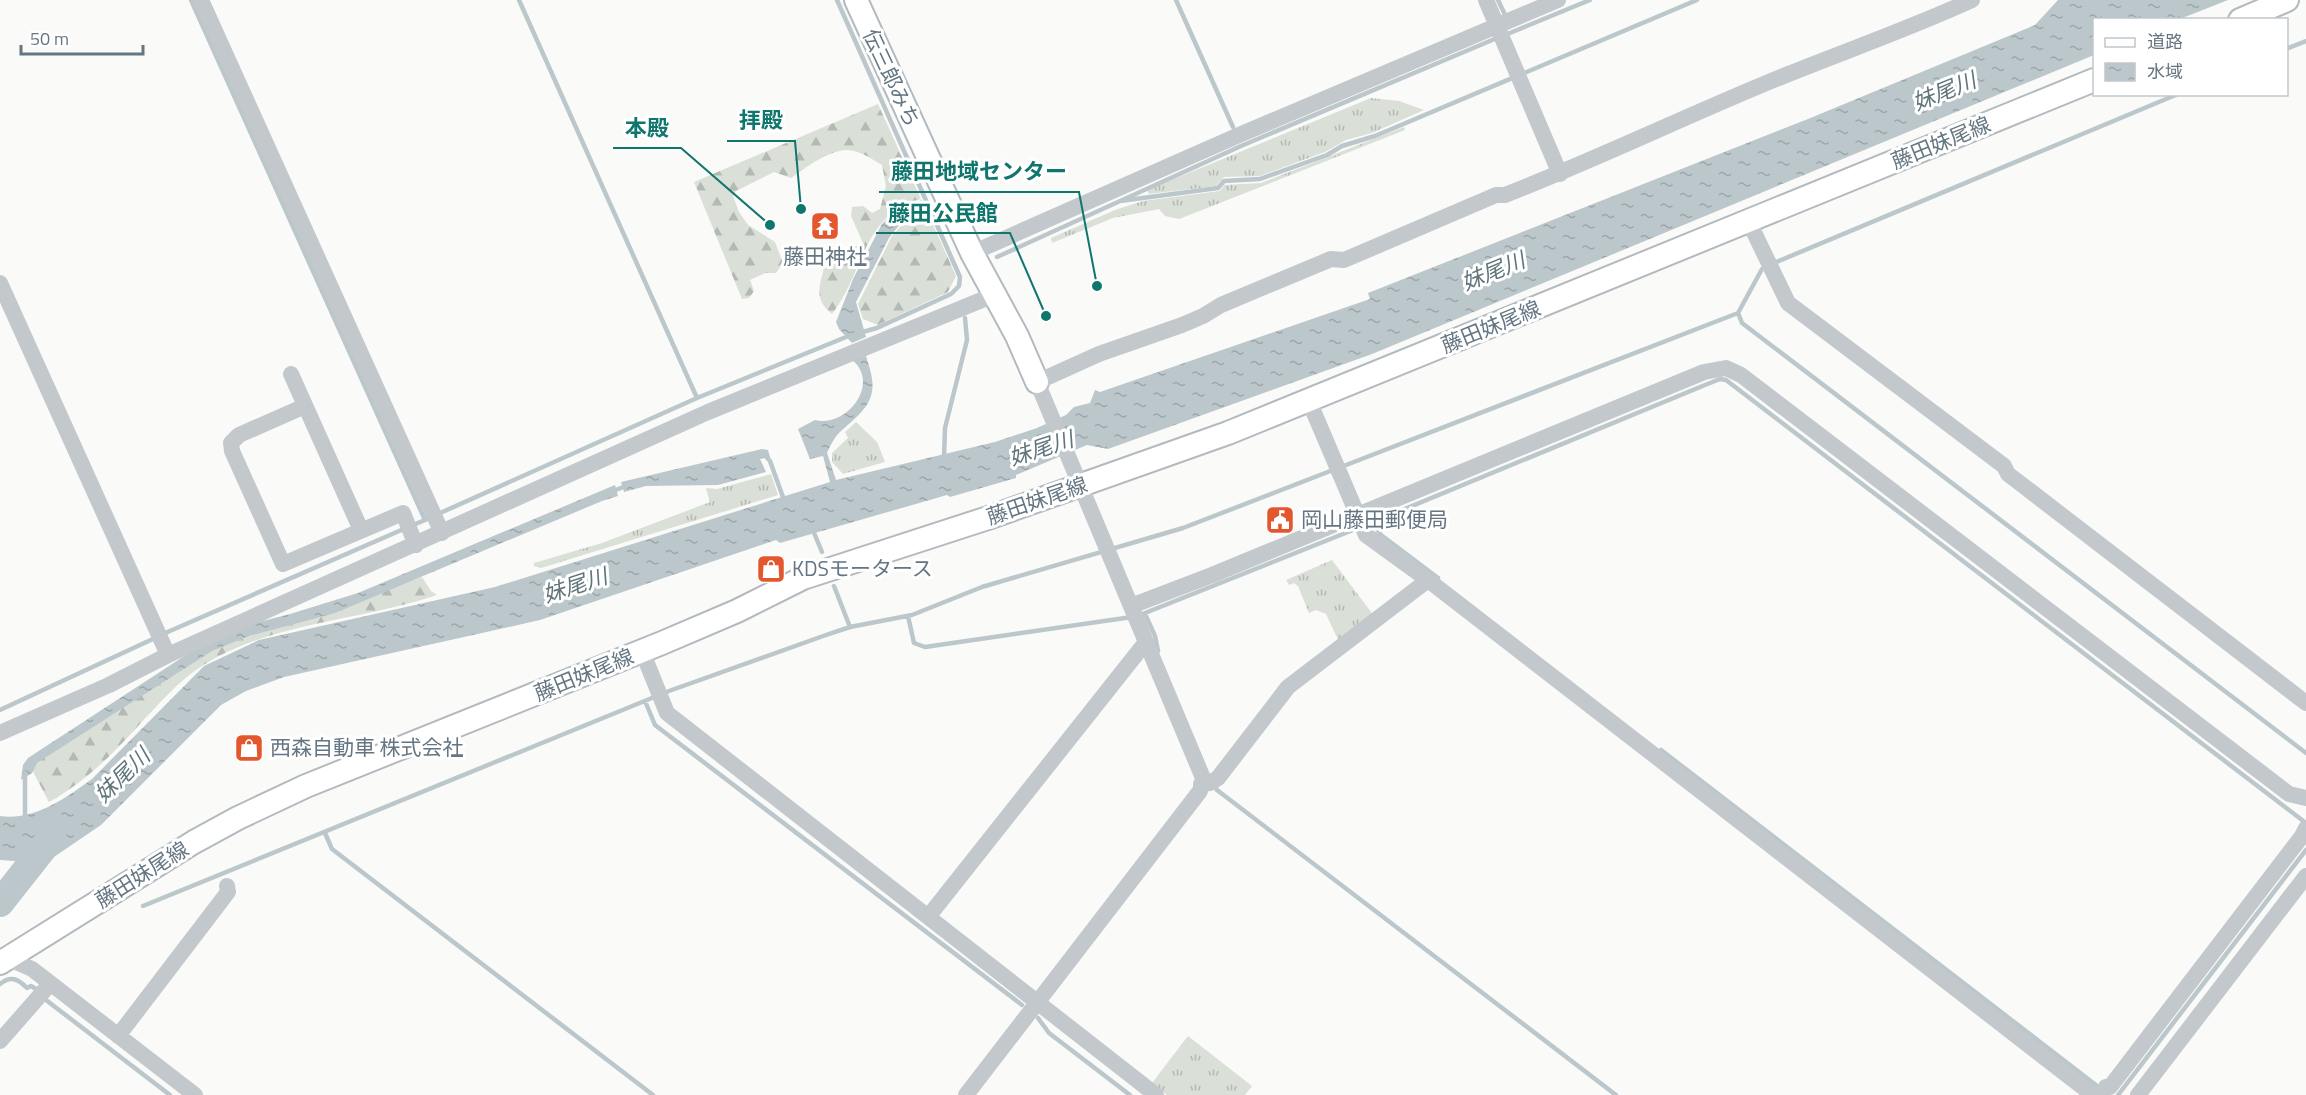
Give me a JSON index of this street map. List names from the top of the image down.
{
  "streets": {
    "main road": ["伝三郎みち", "藤田妹尾線"]
  },
  "water": ["妹尾川"],
  "places": {
    "other": [
      "拝殿",
      "本殿",
      "藤田地域センター",
      "藤田公民館"
    ],
    "temple": ["藤田神社"],
    "public building": ["岡山藤田郵便局"],
    "shop": ["KDSモータース", "西森自動車 株式会社"]
  },
  "legend": ["道路", "水域"],
  "scale_bar": "50 m"
}
